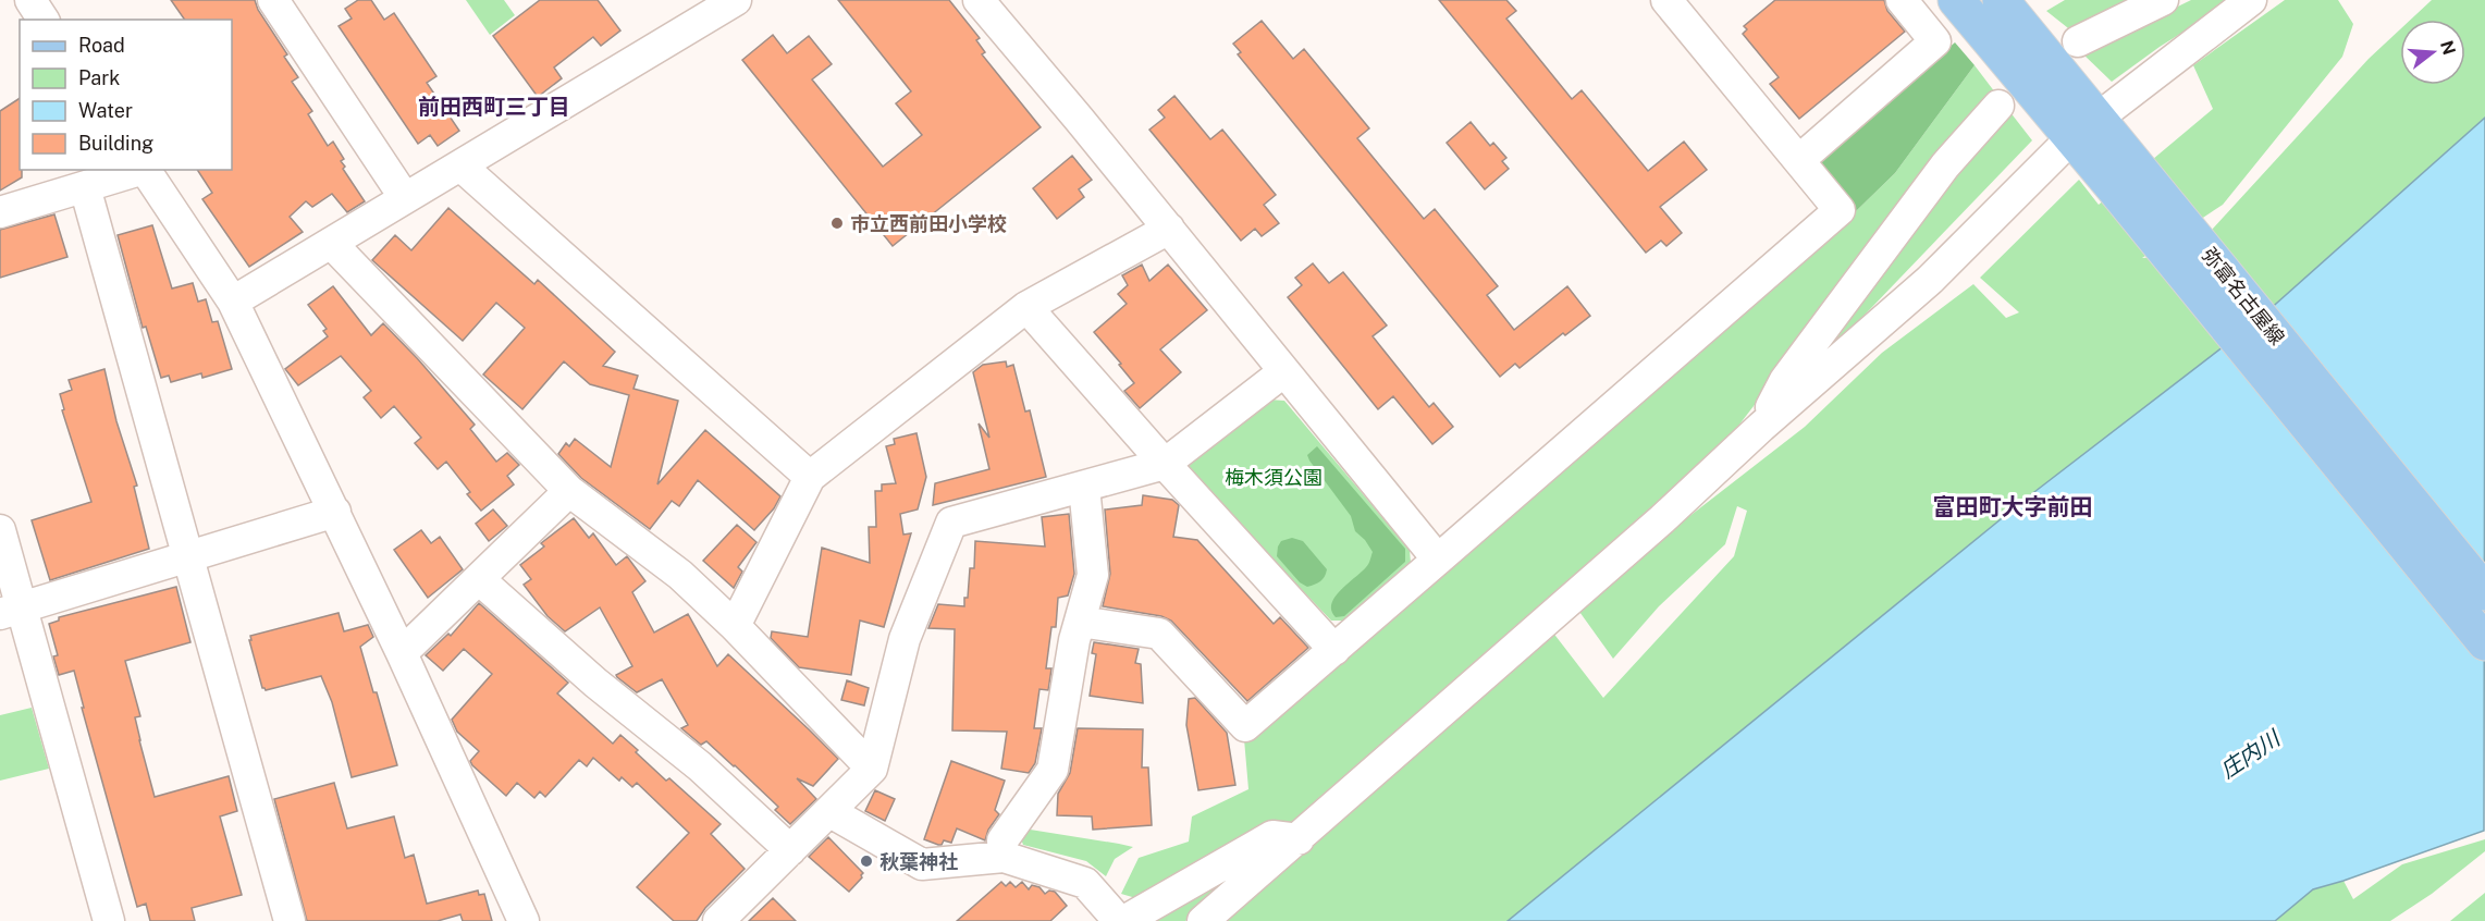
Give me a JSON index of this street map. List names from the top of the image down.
{
  "streets": {
    "main road": ["弥富名古屋線"]
  },
  "districts": ["前田西町三丁目", "富田町大字前田"],
  "water": ["庄内川"],
  "parks": ["梅木須公園"],
  "places": ["市立西前田小学校", "秋葉神社"],
  "legend": [
    "Road",
    "Park",
    "Water",
    "Building"
  ],
  "north": "right"
}
